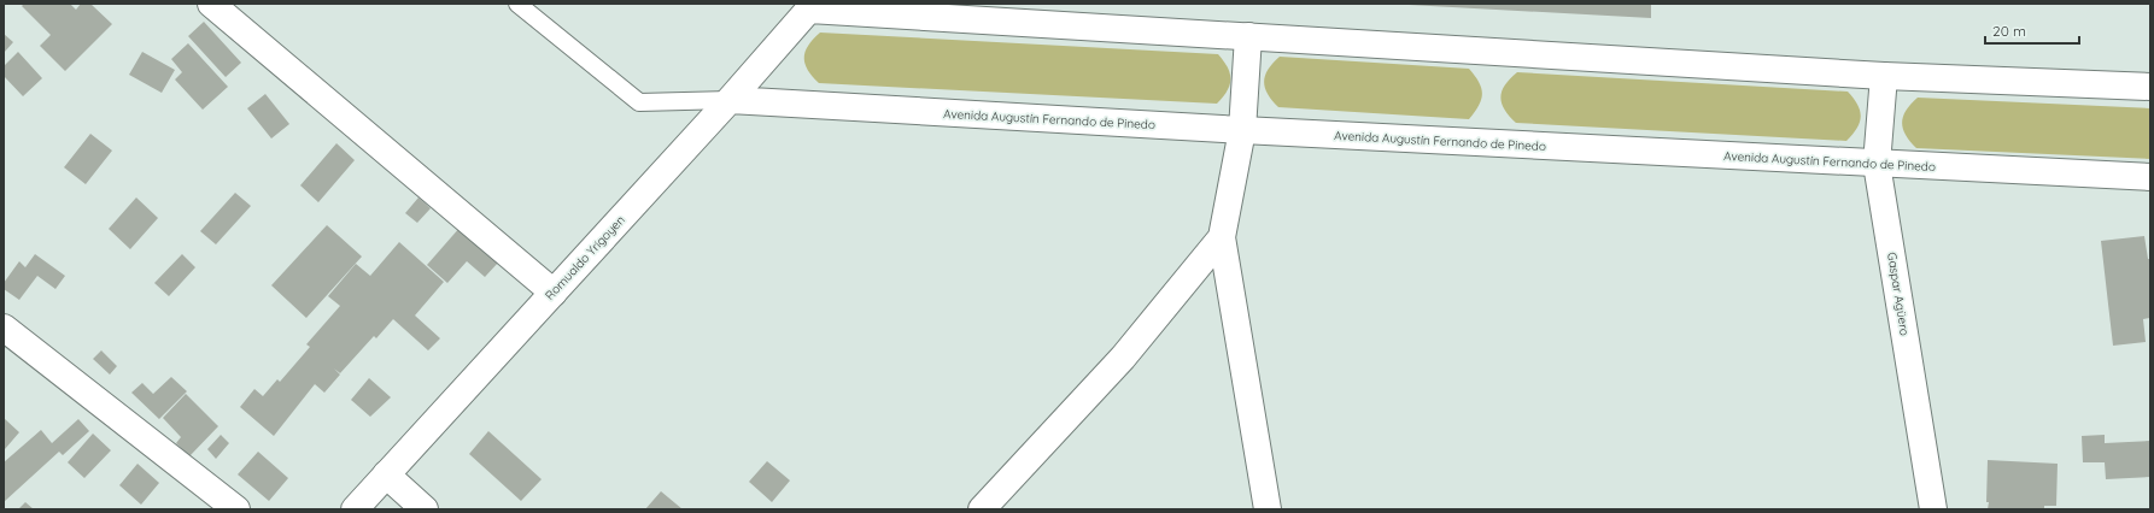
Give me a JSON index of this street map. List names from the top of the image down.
{
  "streets": {
    "street": ["Avenida Augustín Fernando de Pinedo", "Romualdo Yrigoyen", "Gaspar Agüero"]
  },
  "crossings": [
    ["Avenida Augustín Fernando de Pinedo", "Romualdo Yrigoyen"],
    ["Avenida Augustín Fernando de Pinedo", "Gaspar Agüero"]
  ],
  "scale_bar": "20 m"
}
